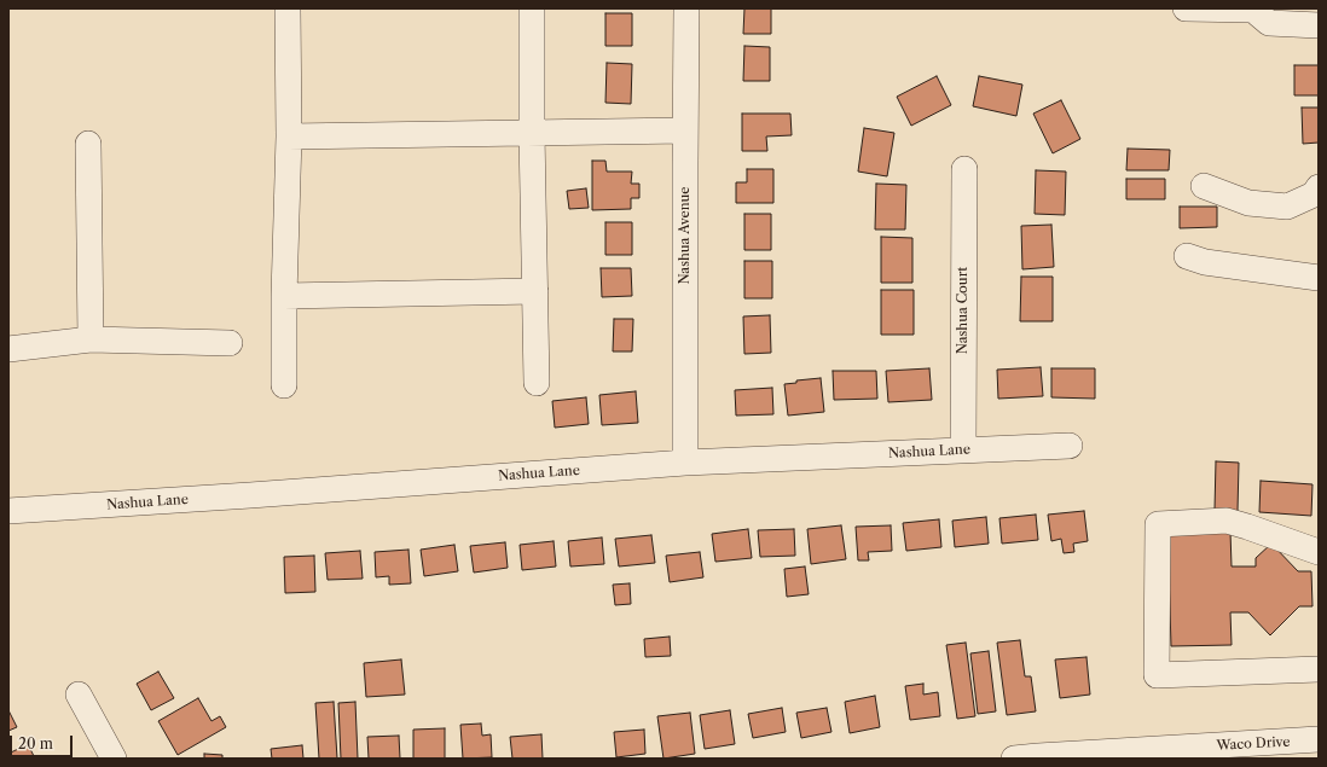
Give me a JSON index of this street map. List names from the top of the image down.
{
  "streets": {
    "street": [
      "Nashua Avenue",
      "Nashua Court",
      "Nashua Lane",
      "Waco Drive"
    ]
  },
  "crossings": [
    ["Nashua Avenue", "Nashua Lane"],
    ["Nashua Court", "Nashua Lane"]
  ],
  "scale_bar": "20 m"
}
